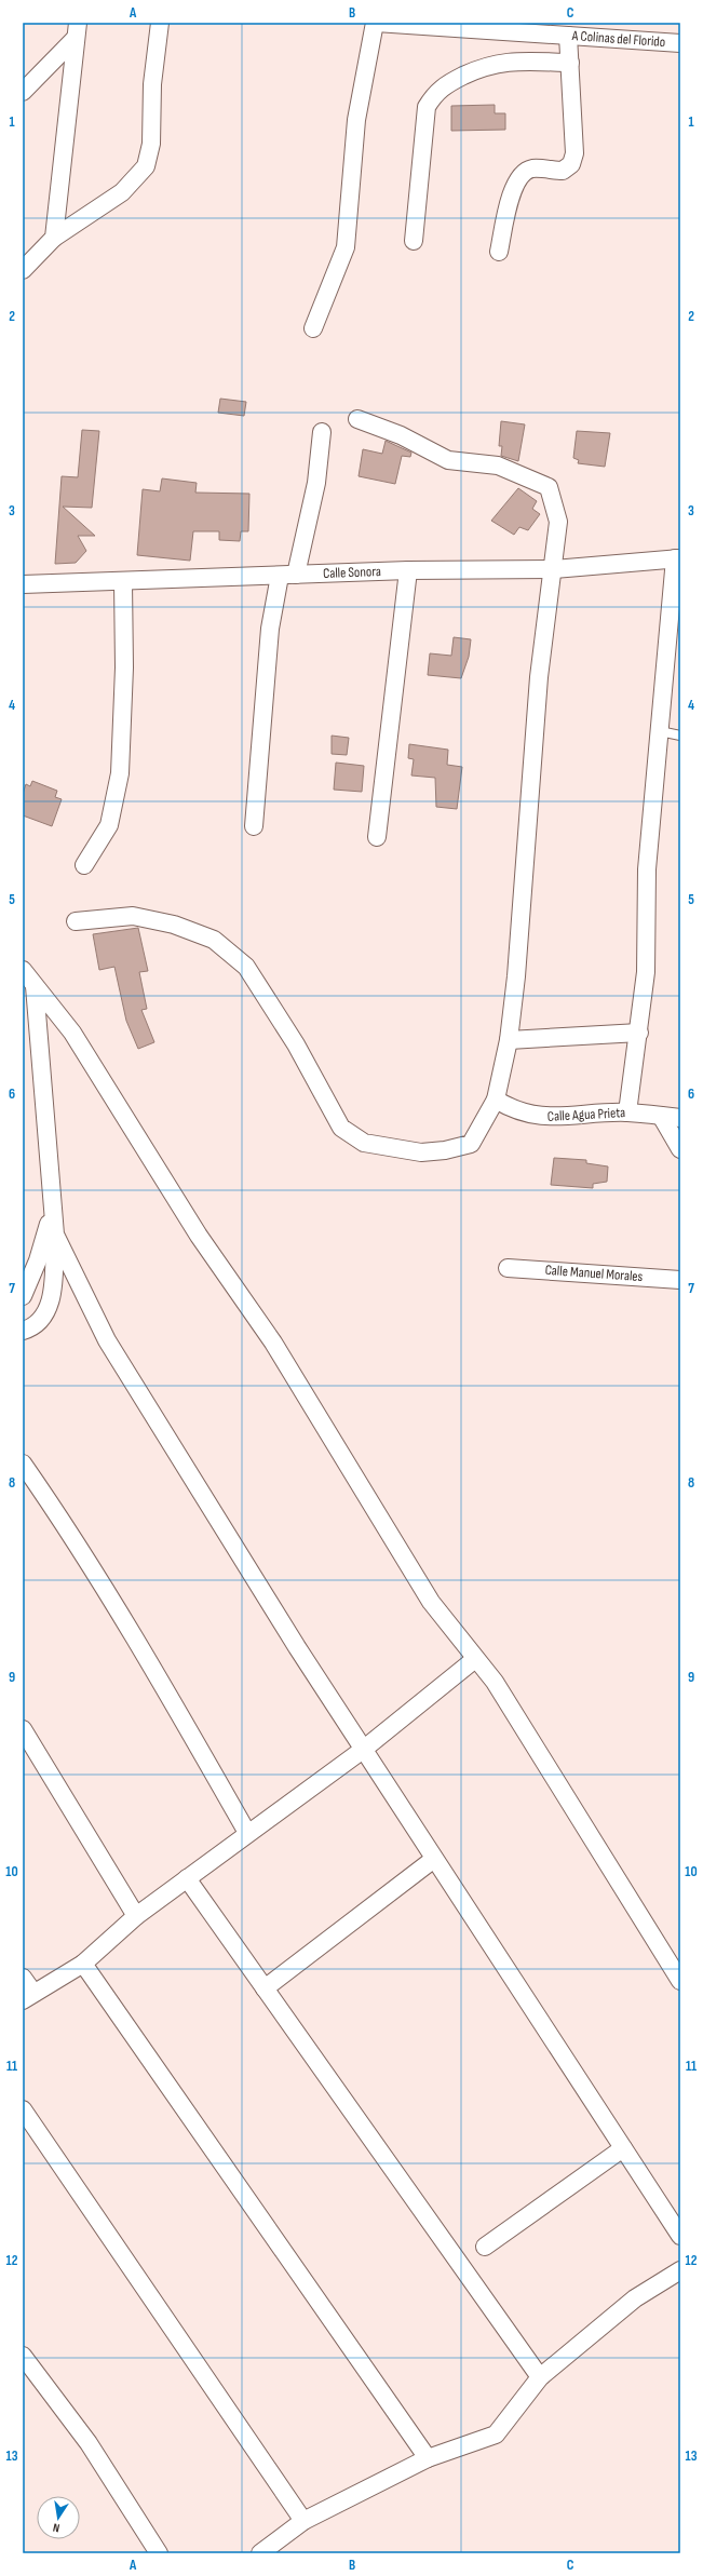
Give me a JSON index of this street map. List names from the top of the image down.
{
  "streets": {
    "street": [
      "A Colinas del Florido",
      "Calle Sonora",
      "Calle Agua Prieta",
      "Calle Manuel Morales"
    ]
  },
  "north": "bottom",
  "grid": {
    "columns": ["A", "B", "C"],
    "rows": [
      "1",
      "2",
      "3",
      "4",
      "5",
      "6",
      "7",
      "8",
      "9",
      "10",
      "11",
      "12",
      "13"
    ]
  }
}
